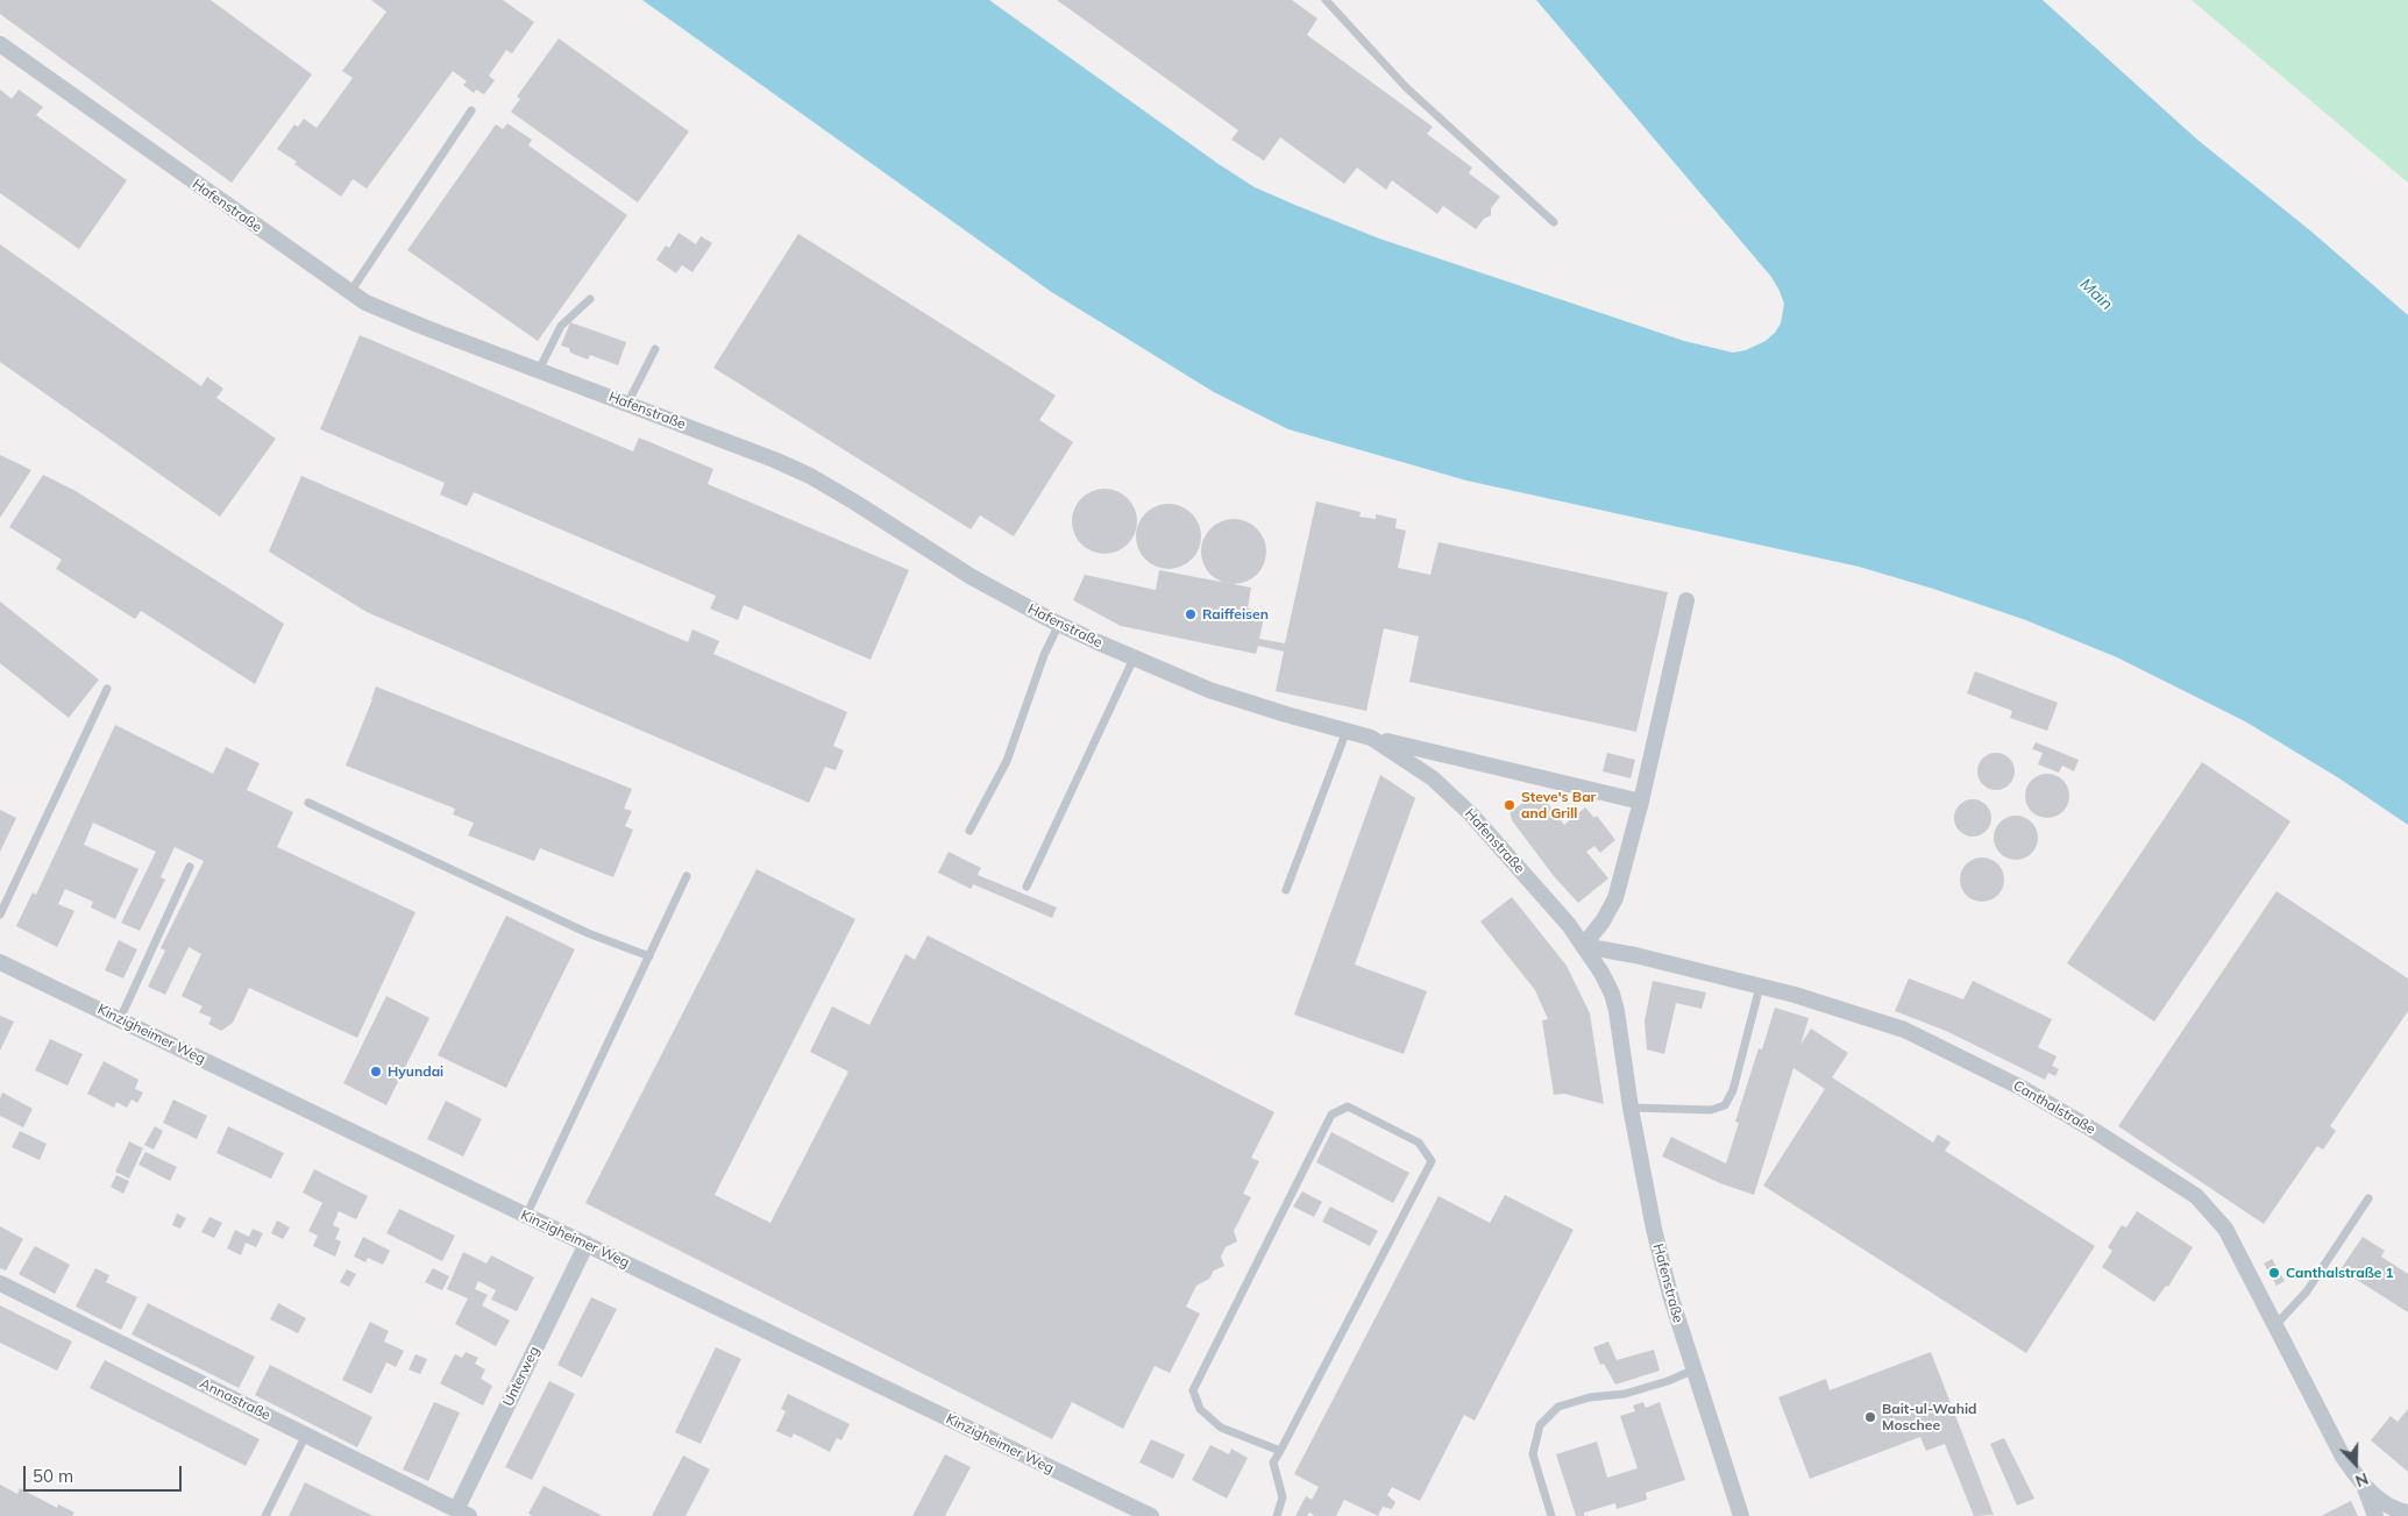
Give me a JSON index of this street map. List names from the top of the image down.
{
  "streets": {
    "street": [
      "Hafenstraße",
      "Kinzigheimer Weg",
      "Canthalstraße",
      "Unterweg",
      "Annastraße"
    ]
  },
  "crossings": [
    ["Hafenstraße", "Canthalstraße"],
    ["Kinzigheimer Weg", "Unterweg"],
    ["Unterweg", "Annastraße"]
  ],
  "water": ["Main"],
  "places": [
    "Raiffeisen",
    "Steve's Bar and Grill",
    "Hyundai",
    "Canthalstraße 1",
    "Bait-ul-Wahid Moschee"
  ],
  "scale_bar": "50 m",
  "north": "bottom"
}
